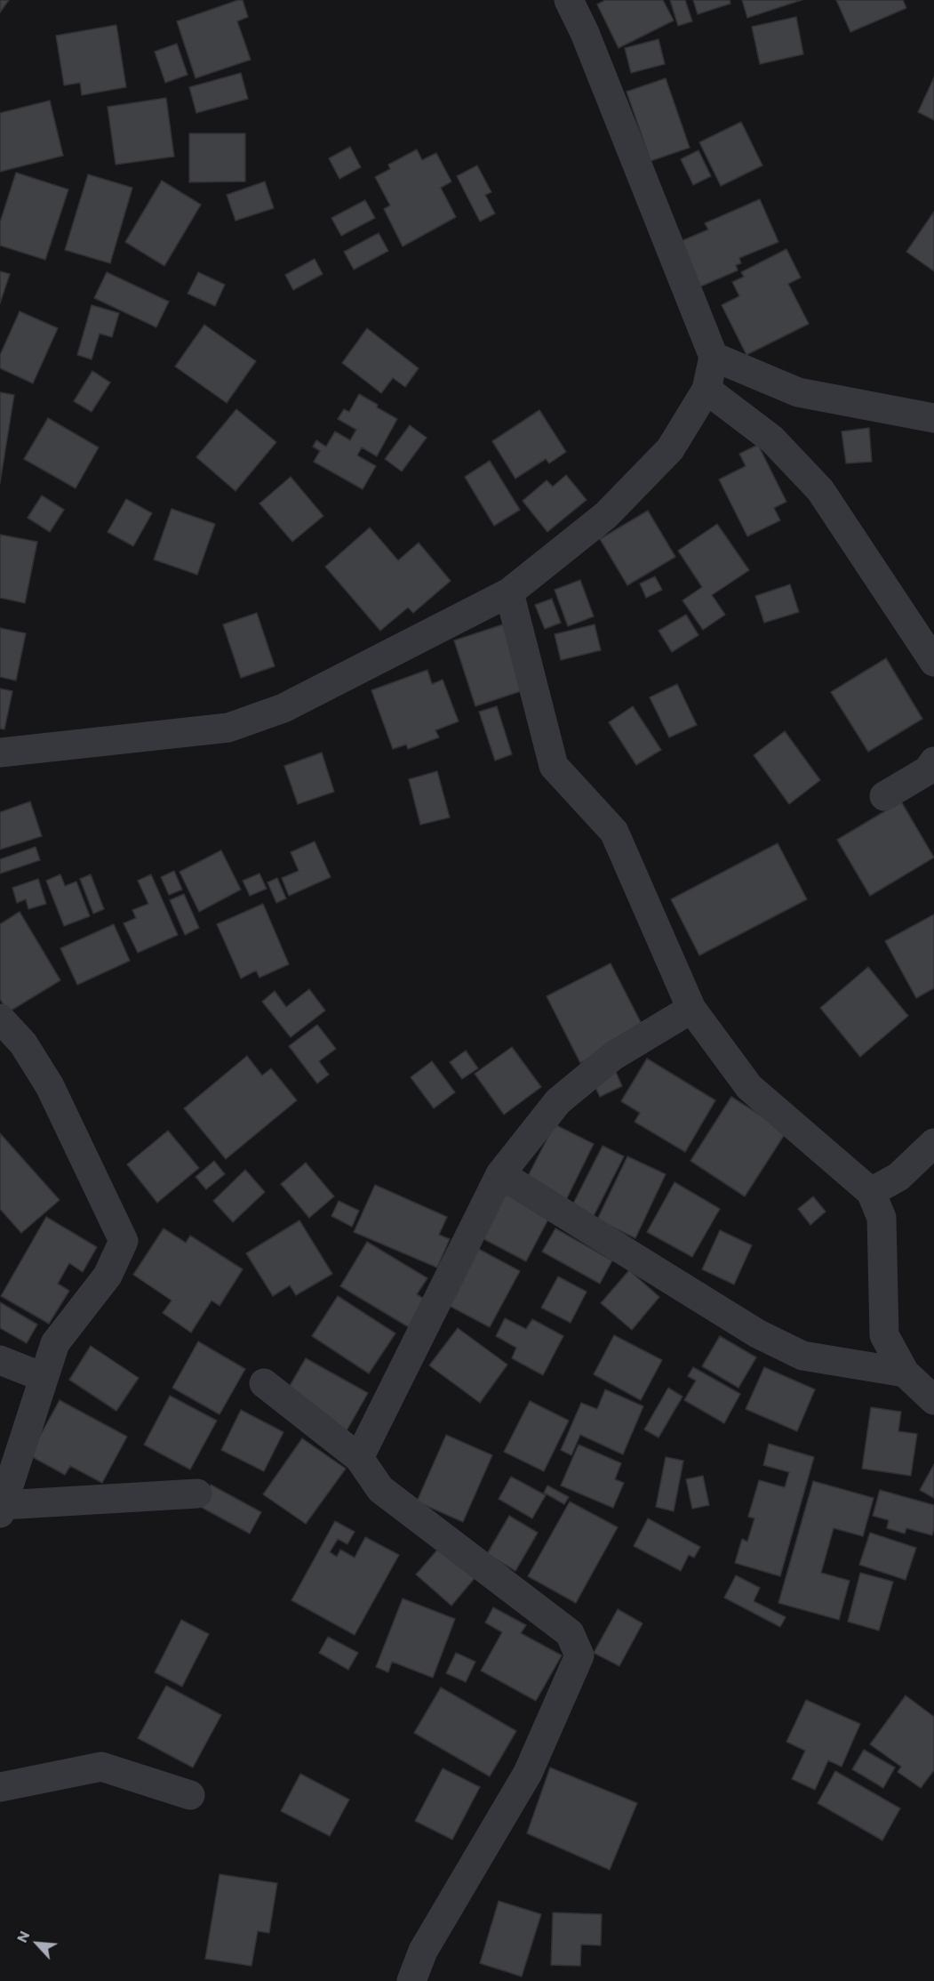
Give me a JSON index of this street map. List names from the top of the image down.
{
  "north": "top left"
}
